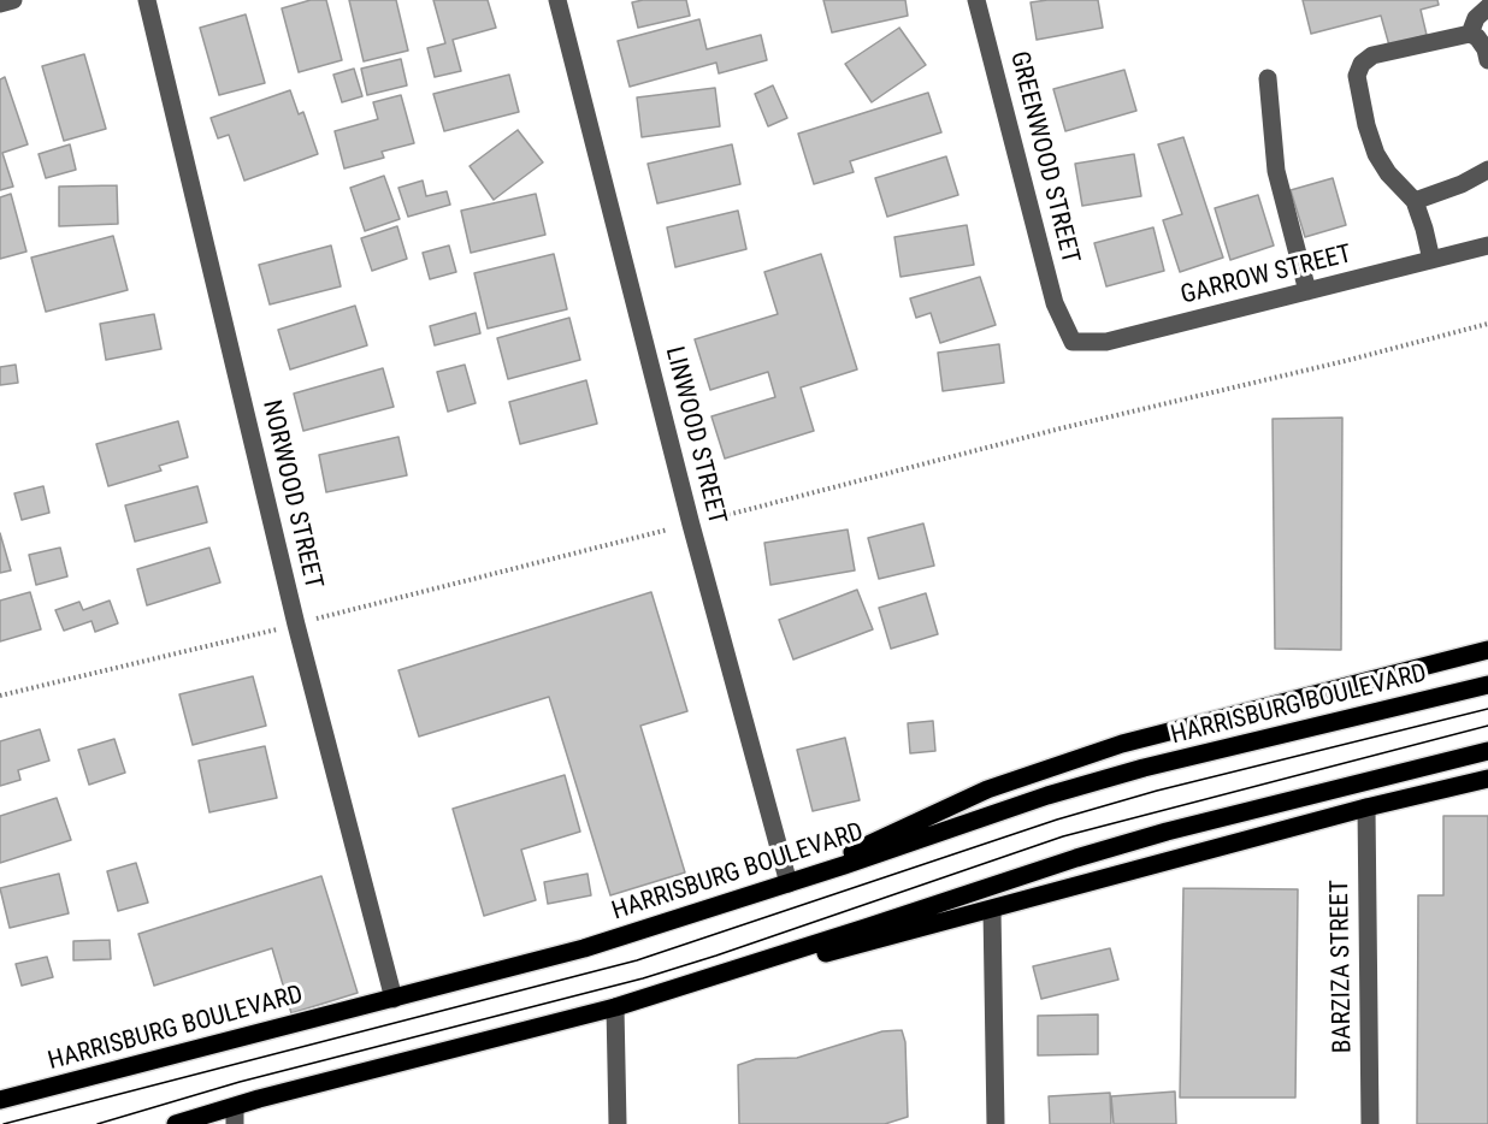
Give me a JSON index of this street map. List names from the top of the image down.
{
  "streets": {
    "main road": ["HARRISBURG BOULEVARD"],
    "street": [
      "GREENWOOD STREET",
      "GARROW STREET",
      "LINWOOD STREET",
      "NORWOOD STREET",
      "BARZIZA STREET"
    ]
  },
  "crossings": [
    ["GREENWOOD STREET", "GARROW STREET"],
    ["LINWOOD STREET", "HARRISBURG BOULEVARD"],
    ["NORWOOD STREET", "HARRISBURG BOULEVARD"]
  ]
}
